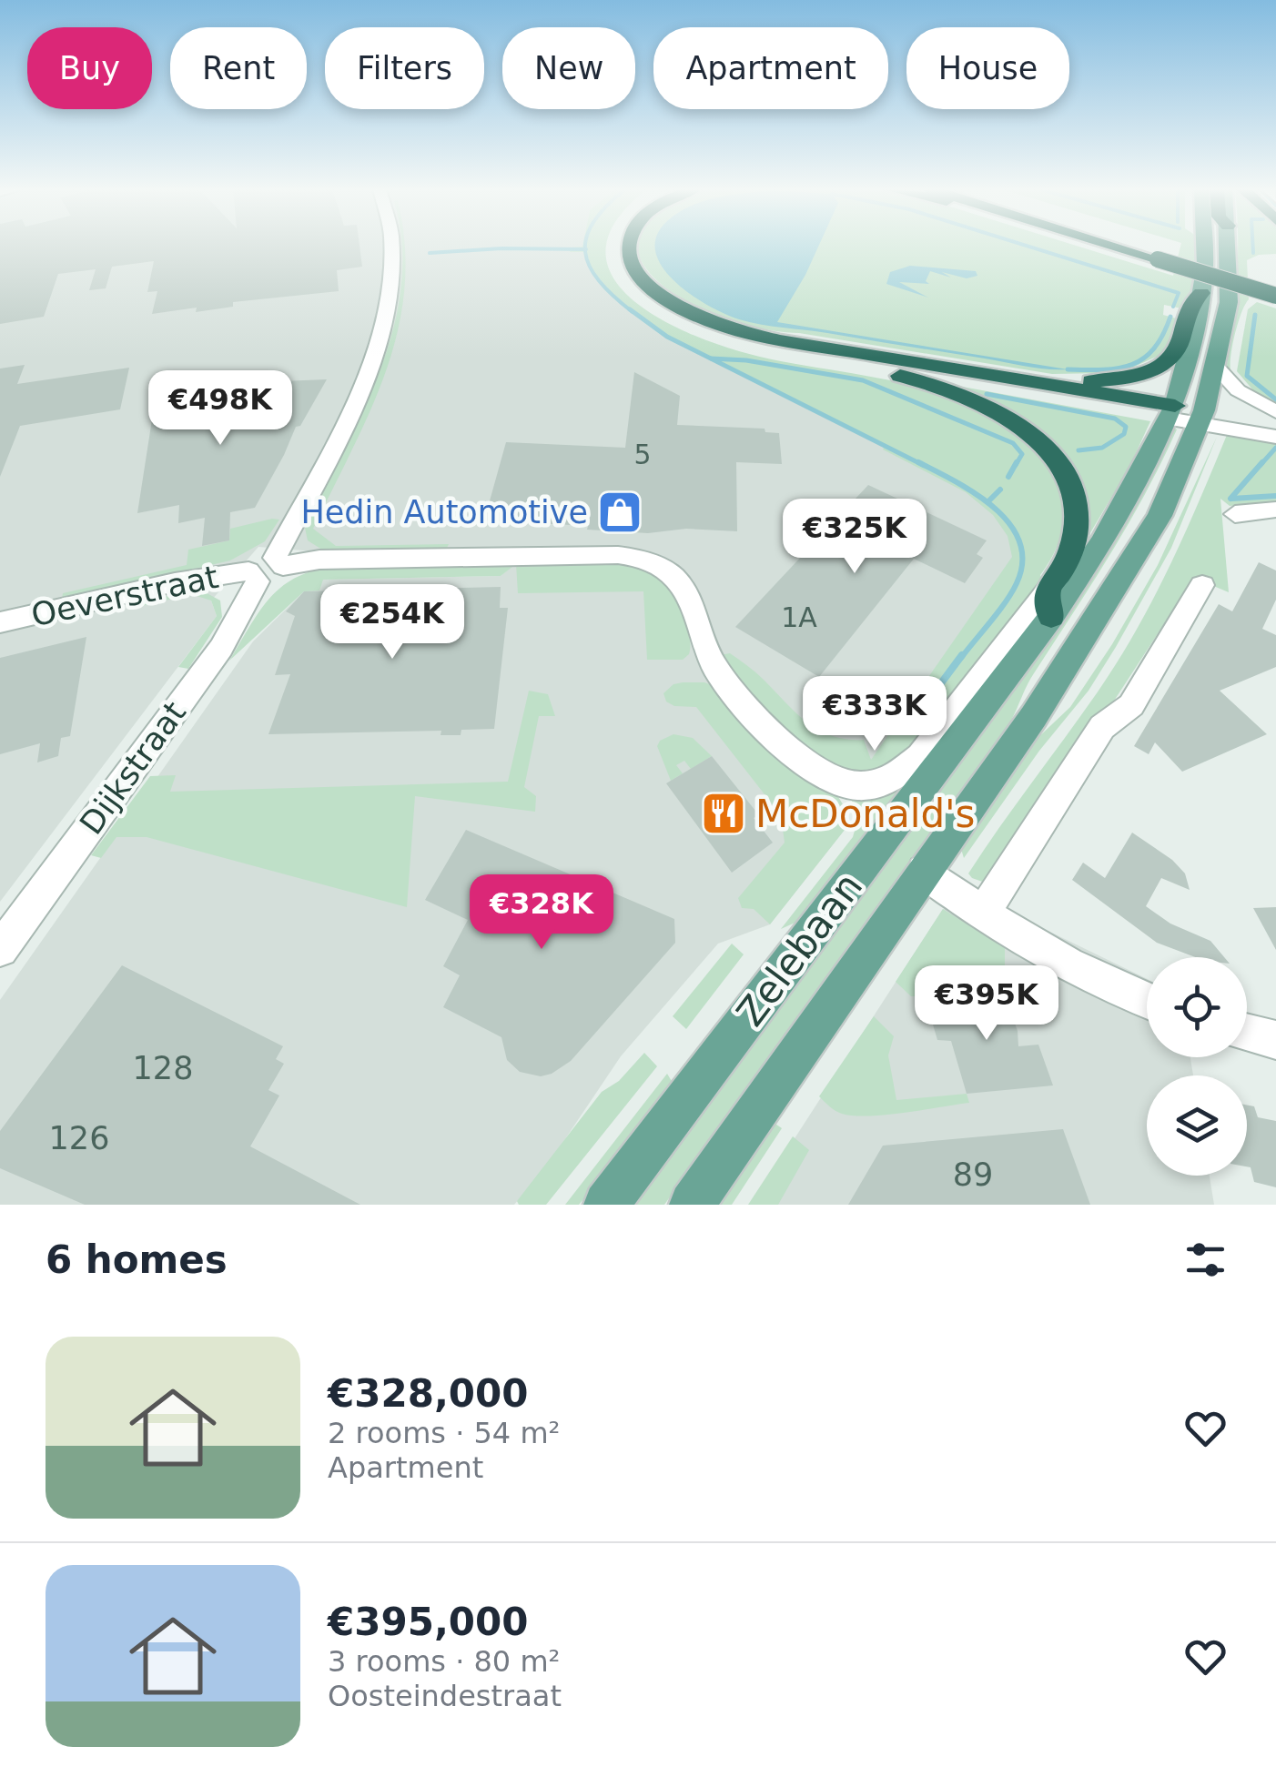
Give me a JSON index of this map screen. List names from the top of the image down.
{
  "streets": {
    "main road": ["Zelebaan"],
    "street": ["Oeverstraat", "Dijkstraat"]
  },
  "crossings": [
    ["Oeverstraat", "Dijkstraat"],
    ["Oeverstraat", "Zelebaan"]
  ],
  "places": {
    "shop": ["Hedin Automotive"],
    "restaurant": ["McDonald's"]
  },
  "house_numbers": [
    "5",
    "1A",
    "128",
    "126",
    "89"
  ],
  "page": {
    "chip": [
      "Buy",
      "Rent",
      "Filters",
      "New",
      "Apartment",
      "House"
    ],
    "price": [
      "€498K",
      "€325K",
      "€254K",
      "€333K",
      "€328K",
      "€395K"
    ],
    "heading": "6 homes",
    "list": [
      {
        "name": "€328,000",
        "note": "2 rooms · 54 m² · Apartment"
      },
      {
        "name": "€395,000",
        "note": "3 rooms · 80 m² · Oosteindestraat"
      }
    ]
  }
}
